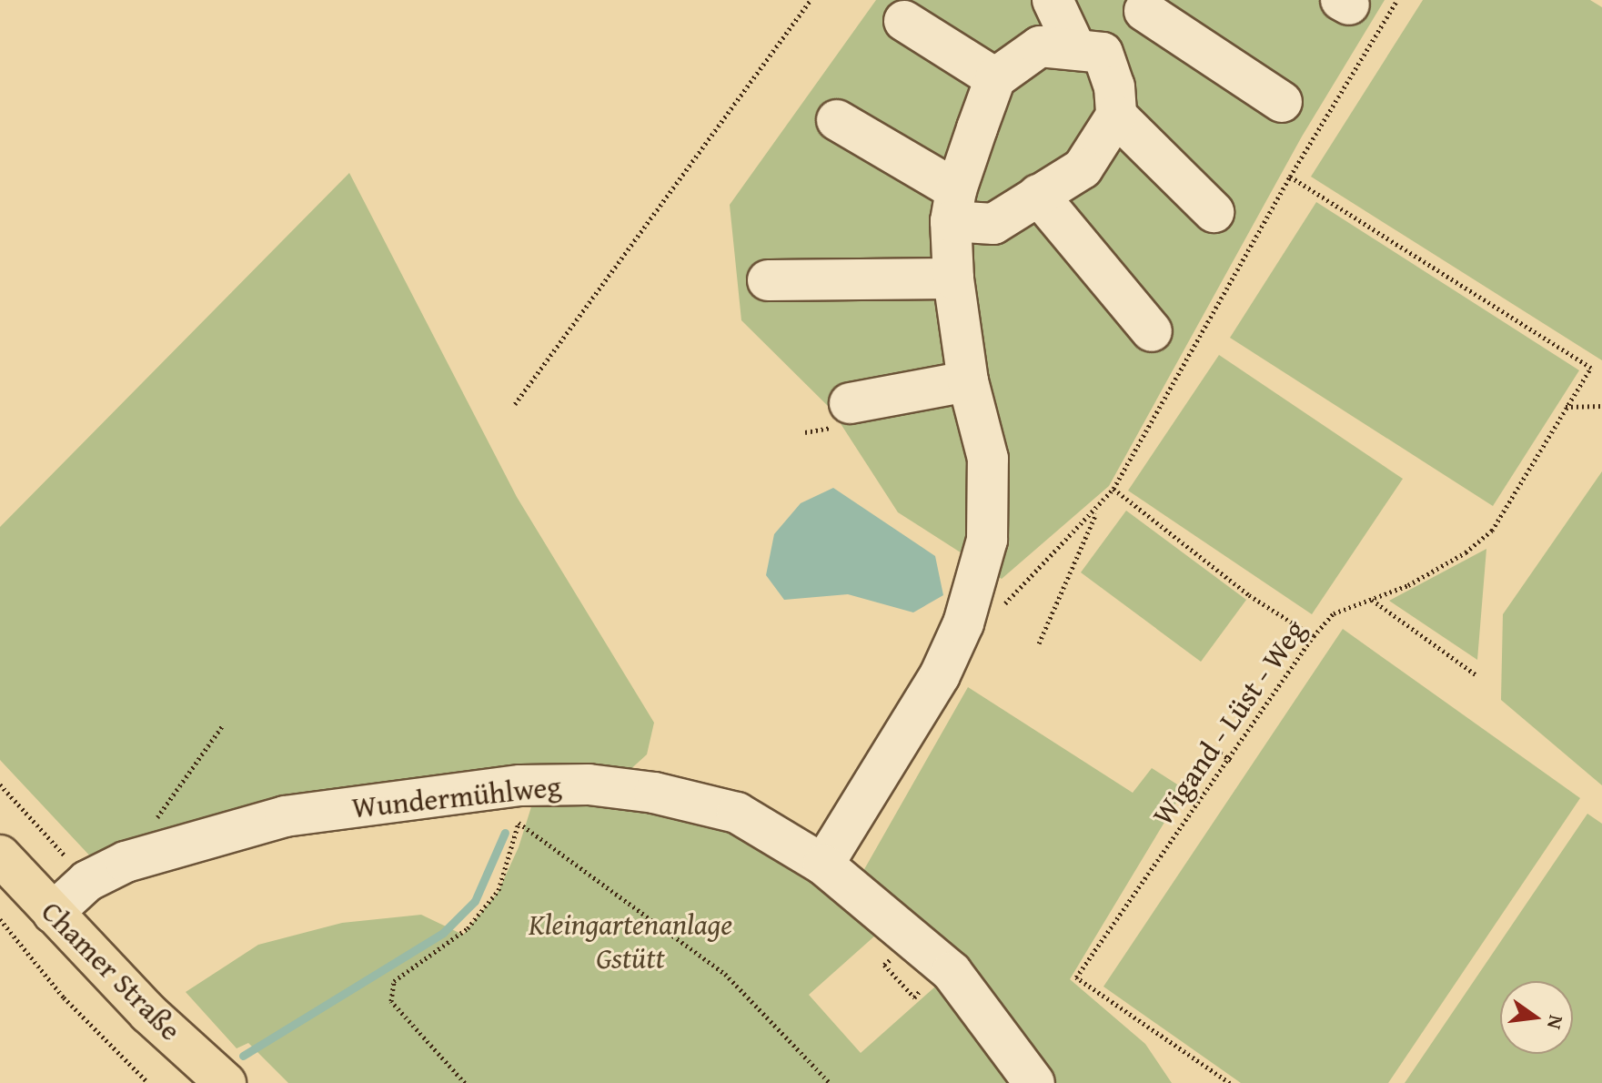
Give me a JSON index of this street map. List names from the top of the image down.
{
  "streets": {
    "main road": ["Chamer Straße"],
    "street": ["Wundermühlweg"],
    "path": ["Wigand - Lüst - Weg"]
  },
  "crossings": [
    ["Wundermühlweg", "Chamer Straße"]
  ],
  "parks": ["Kleingartenanlage Gstütt"],
  "north": "right"
}
